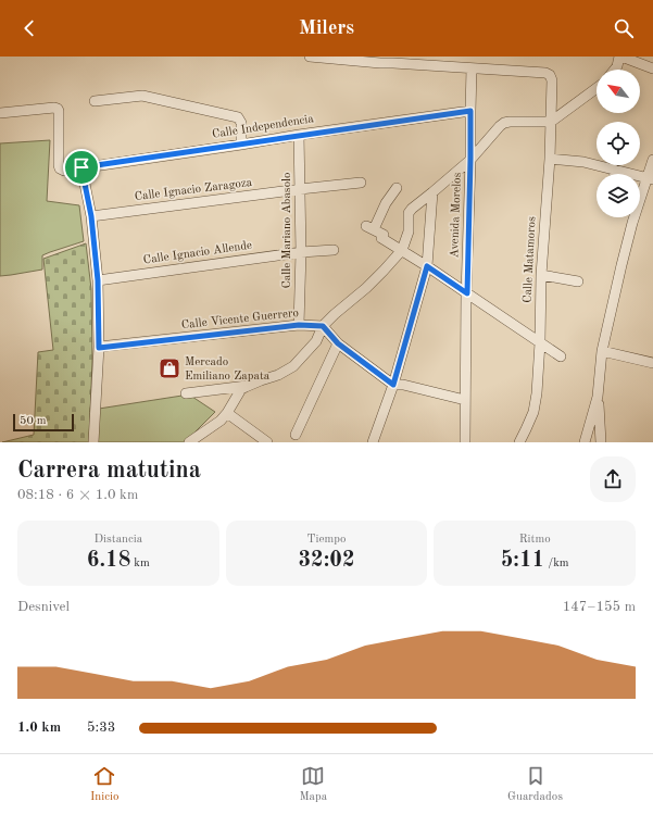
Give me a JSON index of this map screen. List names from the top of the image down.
{
  "streets": {
    "street": [
      "Calle Independencia",
      "Calle Ignacio Zaragoza",
      "Avenida Morelos",
      "Calle Mariano Abasolo",
      "Calle Ignacio Allende",
      "Calle Matamoros",
      "Calle Vicente Guerrero"
    ]
  },
  "crossings": [
    ["Calle Independencia", "Avenida Morelos"],
    ["Calle Independencia", "Calle Mariano Abasolo"],
    ["Calle Ignacio Zaragoza", "Calle Mariano Abasolo"],
    ["Avenida Morelos", "Calle Matamoros"],
    ["Calle Mariano Abasolo", "Calle Ignacio Allende"],
    ["Calle Mariano Abasolo", "Calle Vicente Guerrero"]
  ],
  "places": {
    "shop": ["Mercado Emiliano Zapata"]
  },
  "scale_bar": "50 m",
  "north": "top left",
  "page": {
    "header": "Milers",
    "scale": "50 m",
    "heading": ["Carrera matutina", "08:18 · 6 × 1.0 km"],
    "stats": [
      ["Distancia", "6.18 km"],
      ["Tiempo", "32:02"],
      ["Ritmo", "5:11 /km"]
    ],
    "chart": ["Desnivel", "147–155 m"],
    "list": [
      {
        "name": "1.0 km",
        "note": "5:33"
      }
    ],
    "tabs": ["Inicio", "Mapa", "Guardados"]
  }
}
